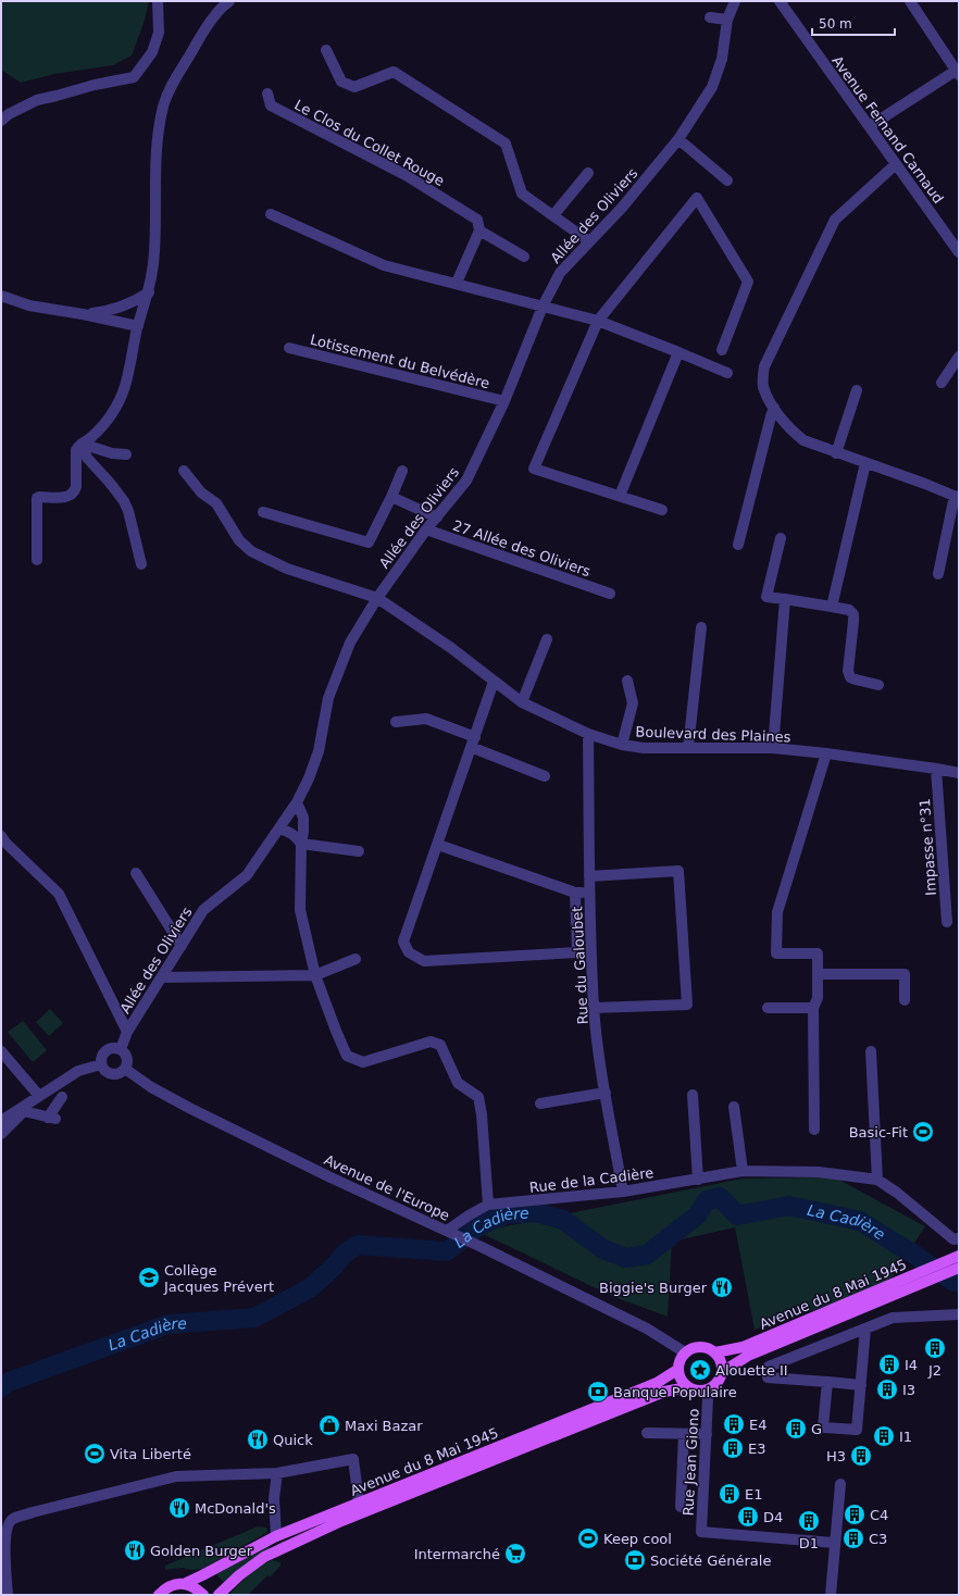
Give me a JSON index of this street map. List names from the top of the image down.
{
  "streets": {
    "main road": ["Avenue du 8 Mai 1945"],
    "street": [
      "Avenue Fernand Carnaud",
      "Le Clos du Collet Rouge",
      "Allée des Oliviers",
      "Lotissement du Belvédère",
      "Boulevard des Plaines",
      "Impasse n°31",
      "Rue du Galoubet",
      "Rue de la Cadière",
      "Avenue de l'Europe",
      "Rue Jean Giono"
    ]
  },
  "crossings": [
    ["Allée des Oliviers", "Lotissement du Belvédère"],
    ["Allée des Oliviers", "Boulevard des Plaines"],
    ["Allée des Oliviers", "Avenue de l'Europe"],
    ["Boulevard des Plaines", "Impasse n°31"],
    ["Boulevard des Plaines", "Rue du Galoubet"],
    ["Rue du Galoubet", "Rue de la Cadière"],
    ["Rue de la Cadière", "Avenue de l'Europe"],
    ["Avenue de l'Europe", "Avenue du 8 Mai 1945"],
    ["Avenue de l'Europe", "Rue Jean Giono"],
    ["Avenue du 8 Mai 1945", "Rue Jean Giono"]
  ],
  "water": ["La Cadière"],
  "places": {
    "sports": ["Basic-Fit", "Vita Liberté", "Keep cool"],
    "school or university": ["Collège Jacques Prévert"],
    "restaurant": [
      "Biggie's Burger",
      "Quick",
      "McDonald's",
      "Golden Burger"
    ],
    "building": [
      "J2",
      "I4",
      "I3",
      "E4",
      "G",
      "I1",
      "E3",
      "H3",
      "E1",
      "C4",
      "D4",
      "D1",
      "C3"
    ],
    "place": ["Alouette II"],
    "bank": ["Banque Populaire", "Société Générale"],
    "shop": ["Maxi Bazar"],
    "supermarket": ["Intermarché"]
  },
  "scale_bar": "50 m"
}
